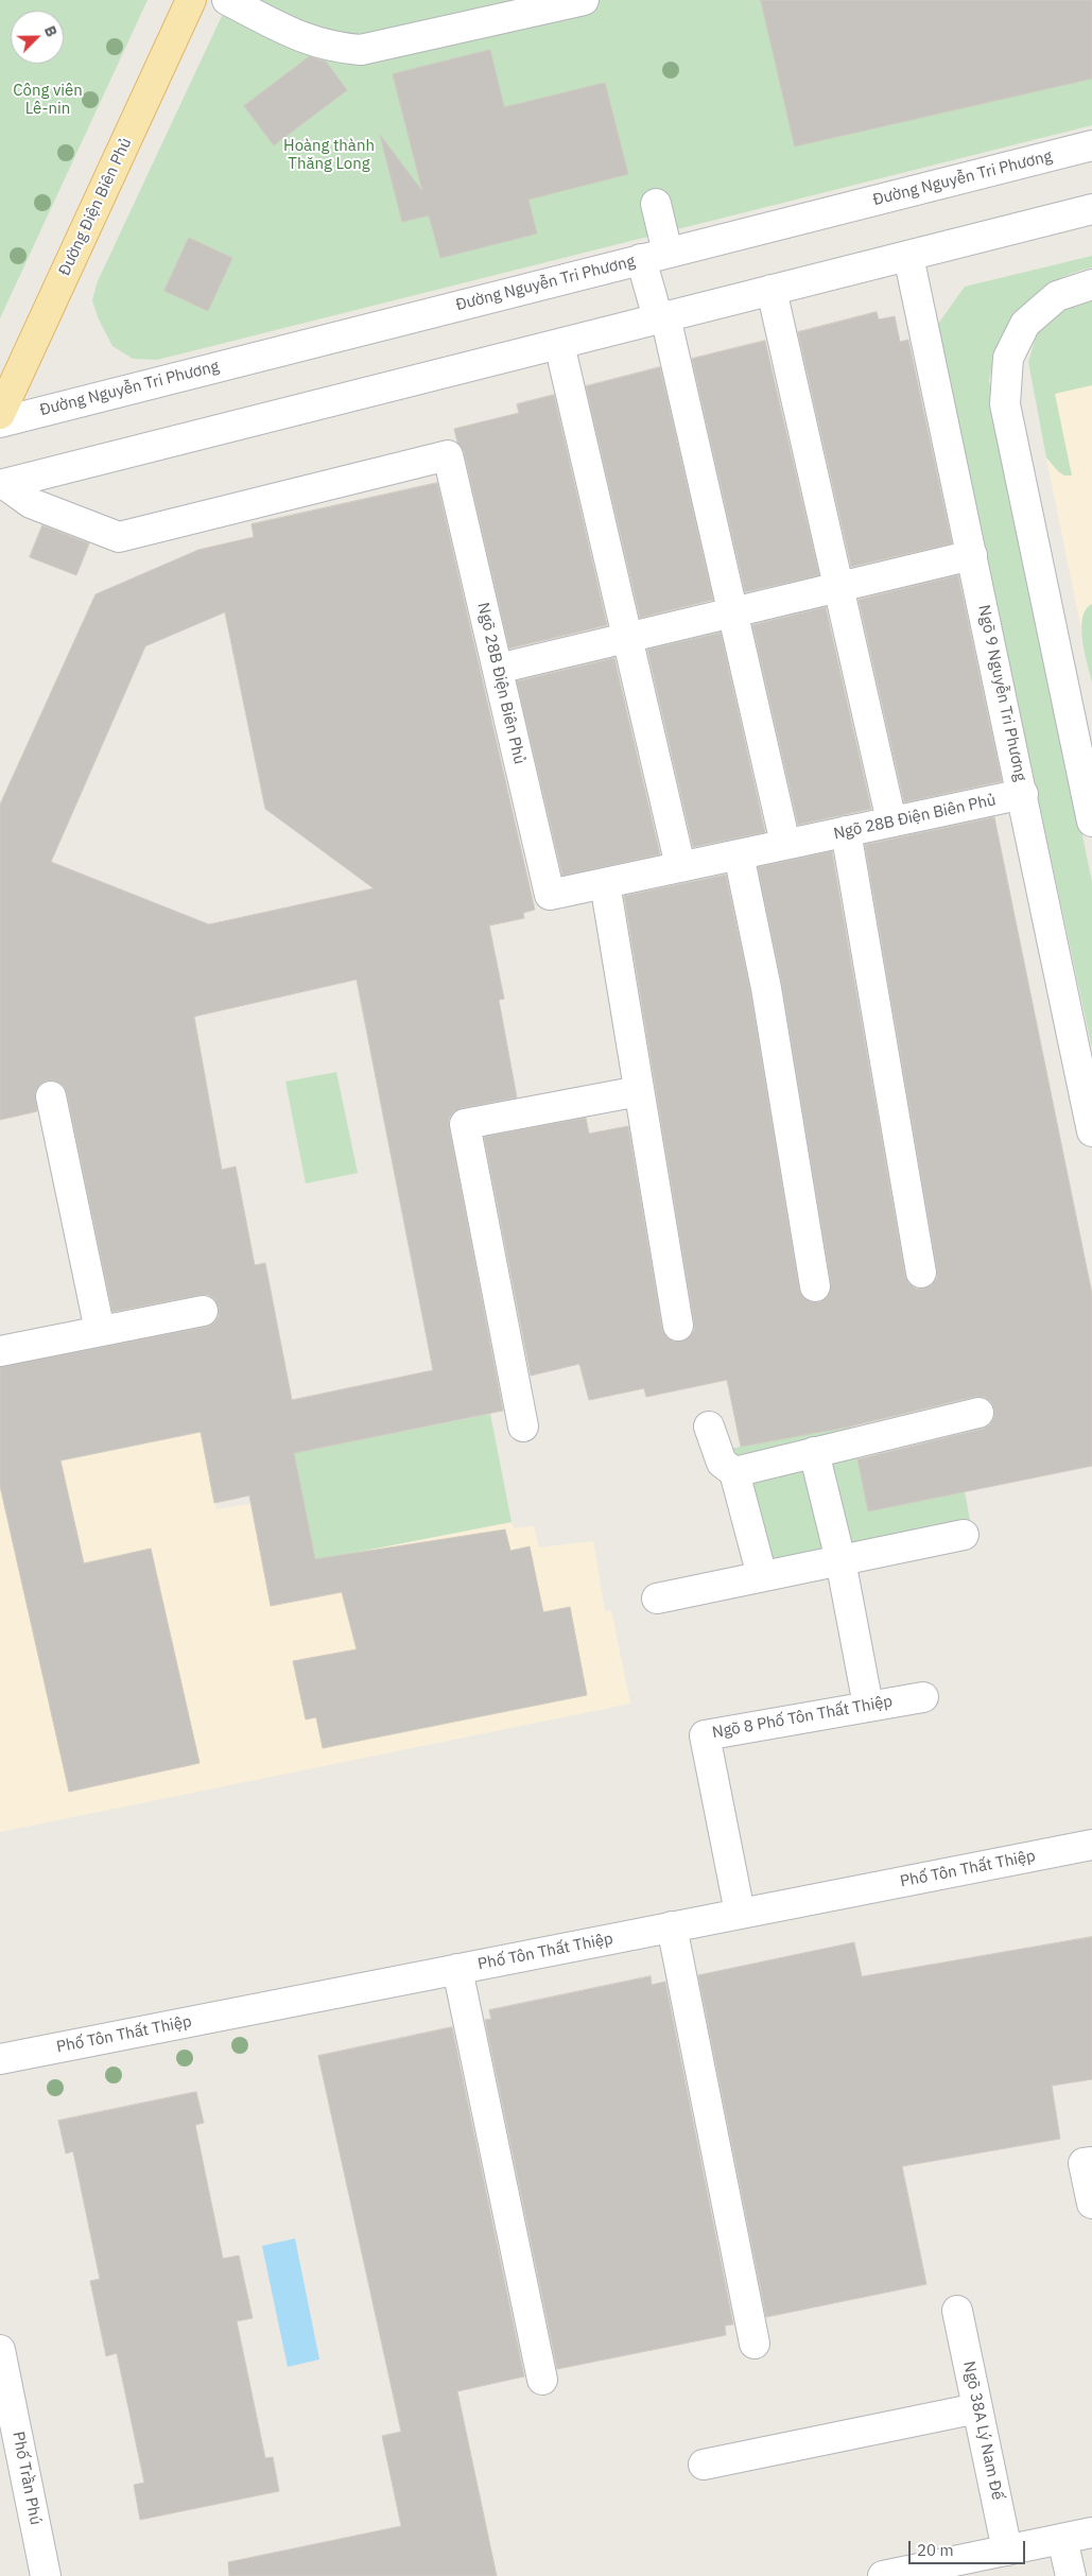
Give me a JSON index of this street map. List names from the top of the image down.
{
  "streets": {
    "main road": ["Đường Điện Biên Phủ"],
    "street": [
      "Đường Nguyễn Tri Phương",
      "Ngõ 28B Điện Biên Phủ",
      "Ngõ 9 Nguyễn Tri Phương",
      "Ngõ 8 Phố Tôn Thất Thiệp",
      "Phố Tôn Thất Thiệp",
      "Ngõ 38A Lý Nam Đế",
      "Phố Trần Phú"
    ]
  },
  "crossings": [
    ["Ngõ 28B Điện Biên Phủ", "Ngõ 9 Nguyễn Tri Phương"],
    ["Ngõ 8 Phố Tôn Thất Thiệp", "Phố Tôn Thất Thiệp"]
  ],
  "parks": ["Công viên Lê-nin", "Hoàng thành Thăng Long"],
  "scale_bar": "20 m",
  "north": "top right"
}
